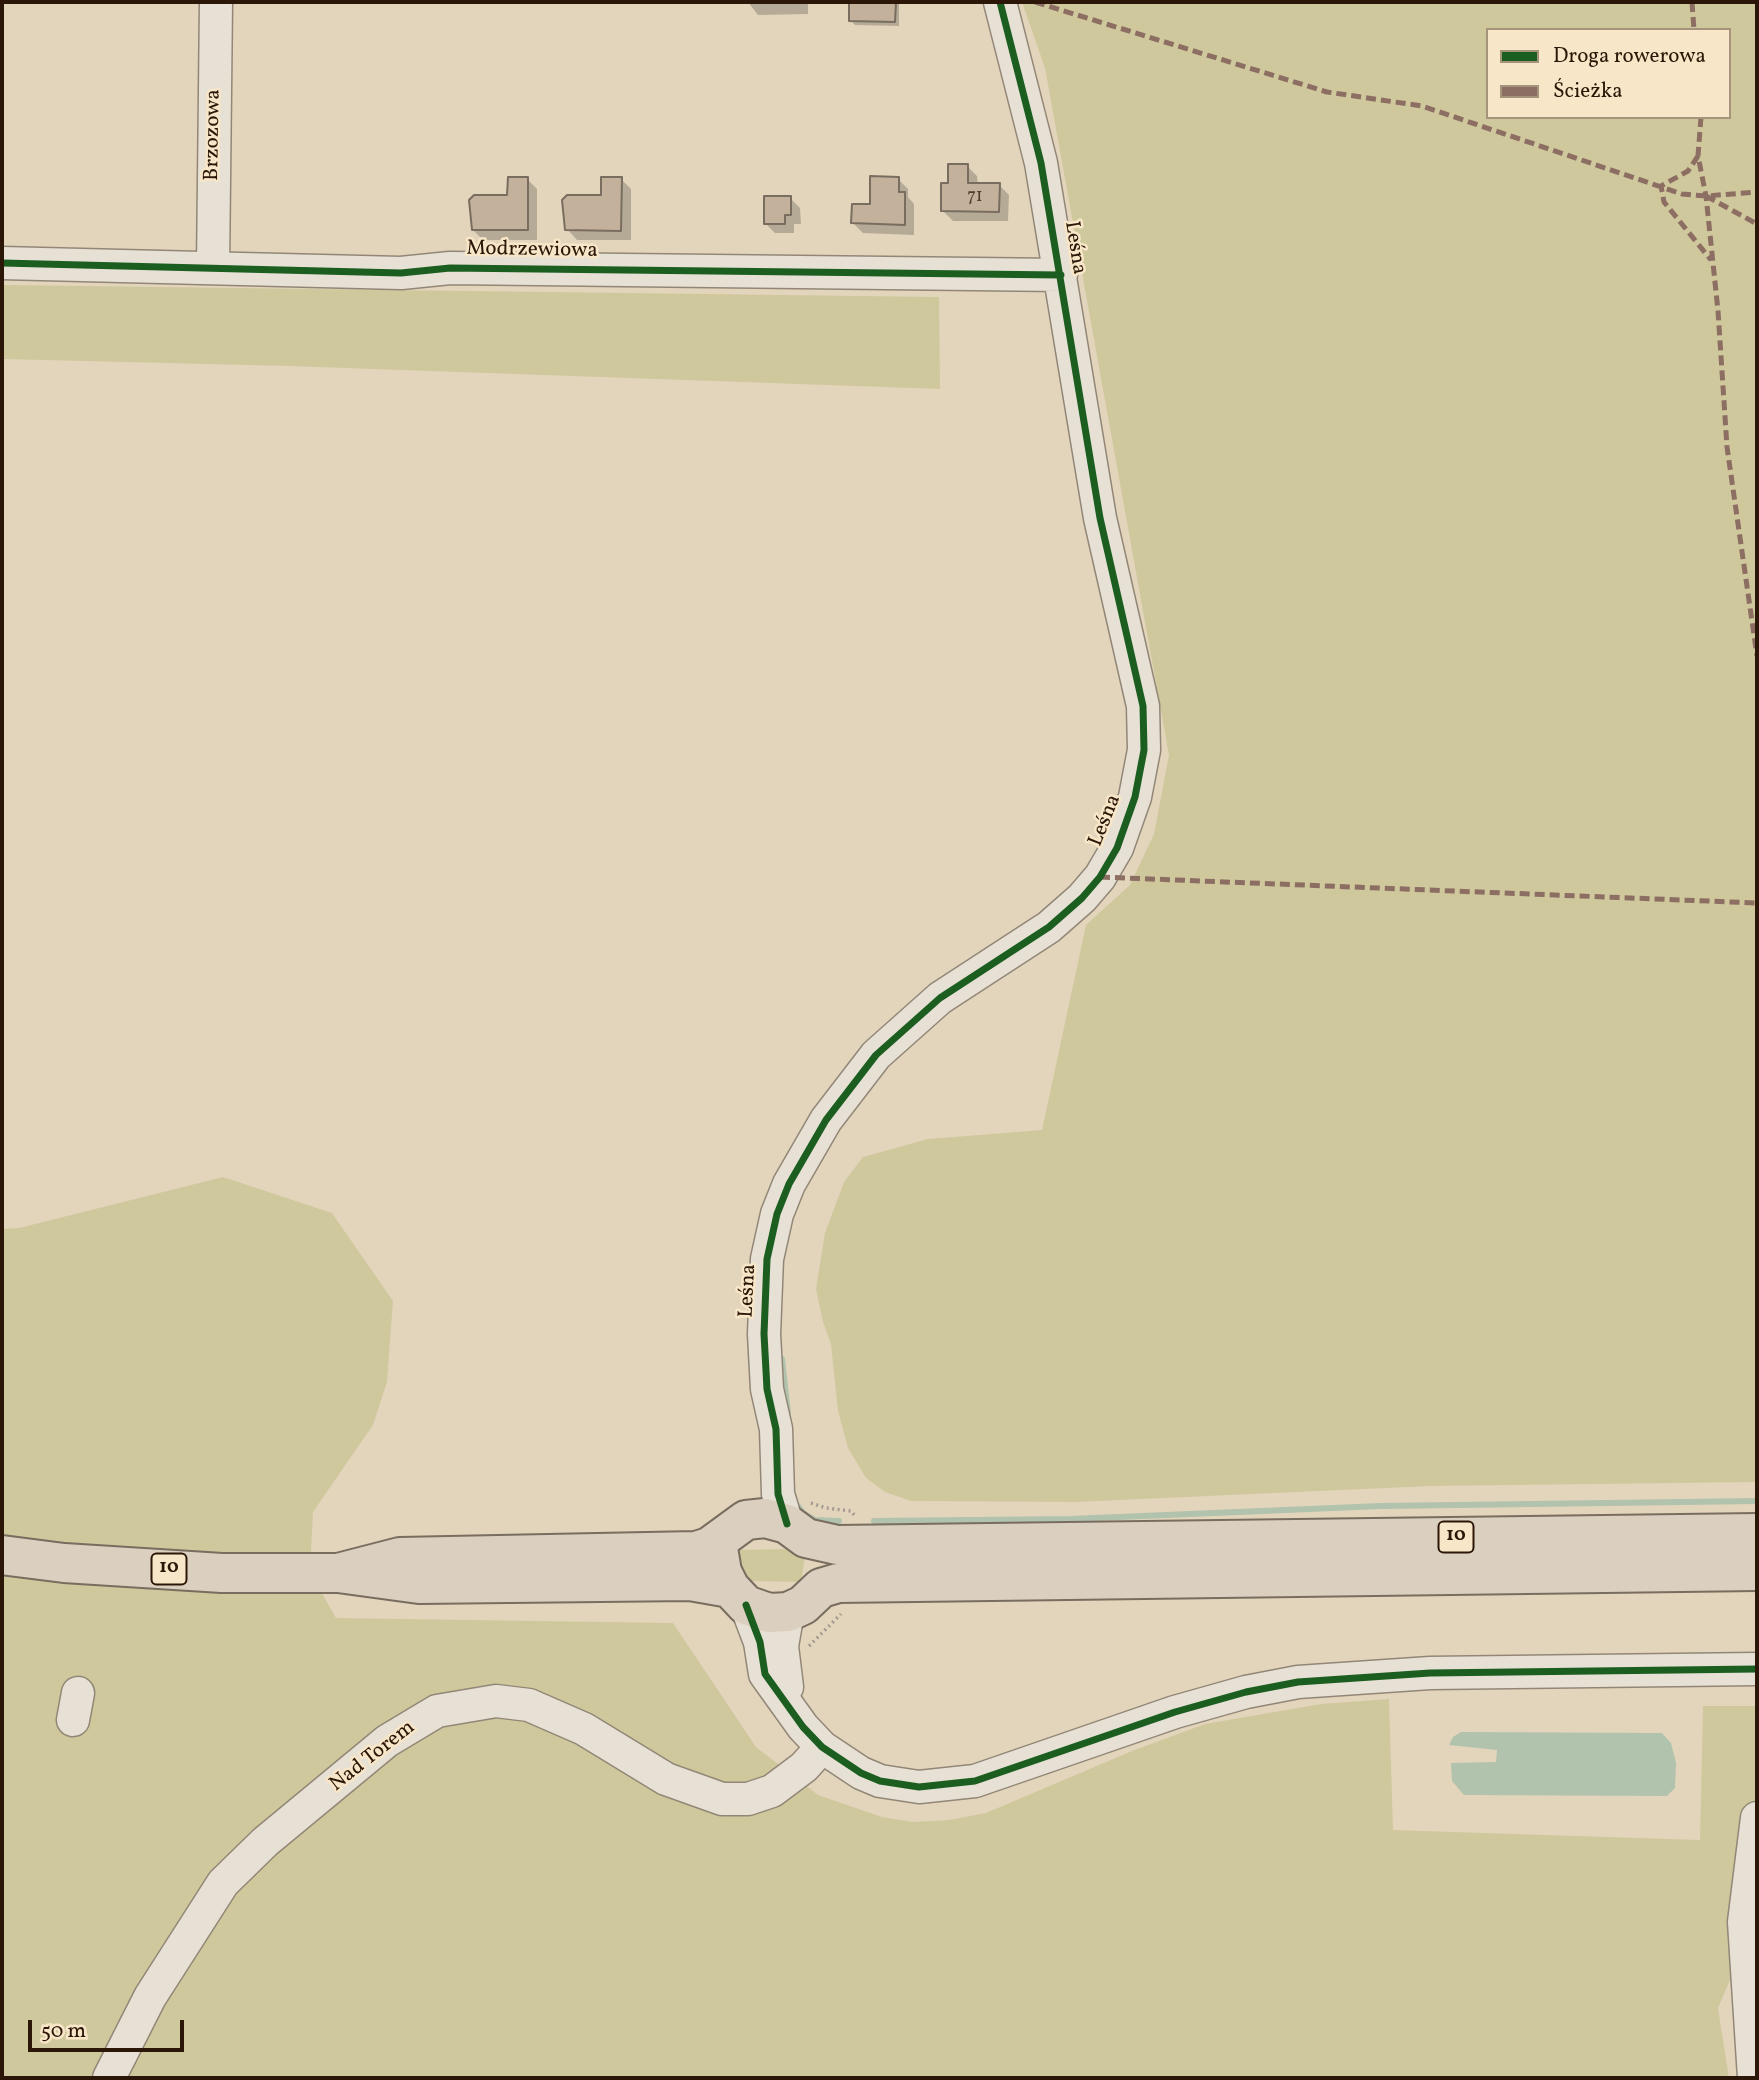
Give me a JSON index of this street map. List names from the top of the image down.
{
  "streets": {
    "highway": ["10"],
    "street": [
      "Brzozowa",
      "Leśna",
      "Modrzewiowa",
      "Nad Torem"
    ]
  },
  "crossings": [
    ["Brzozowa", "Modrzewiowa"],
    ["Leśna", "Modrzewiowa"],
    ["Leśna", "10"]
  ],
  "house_numbers": ["71"],
  "legend": ["Droga rowerowa", "Ścieżka"],
  "scale_bar": "50 m"
}
